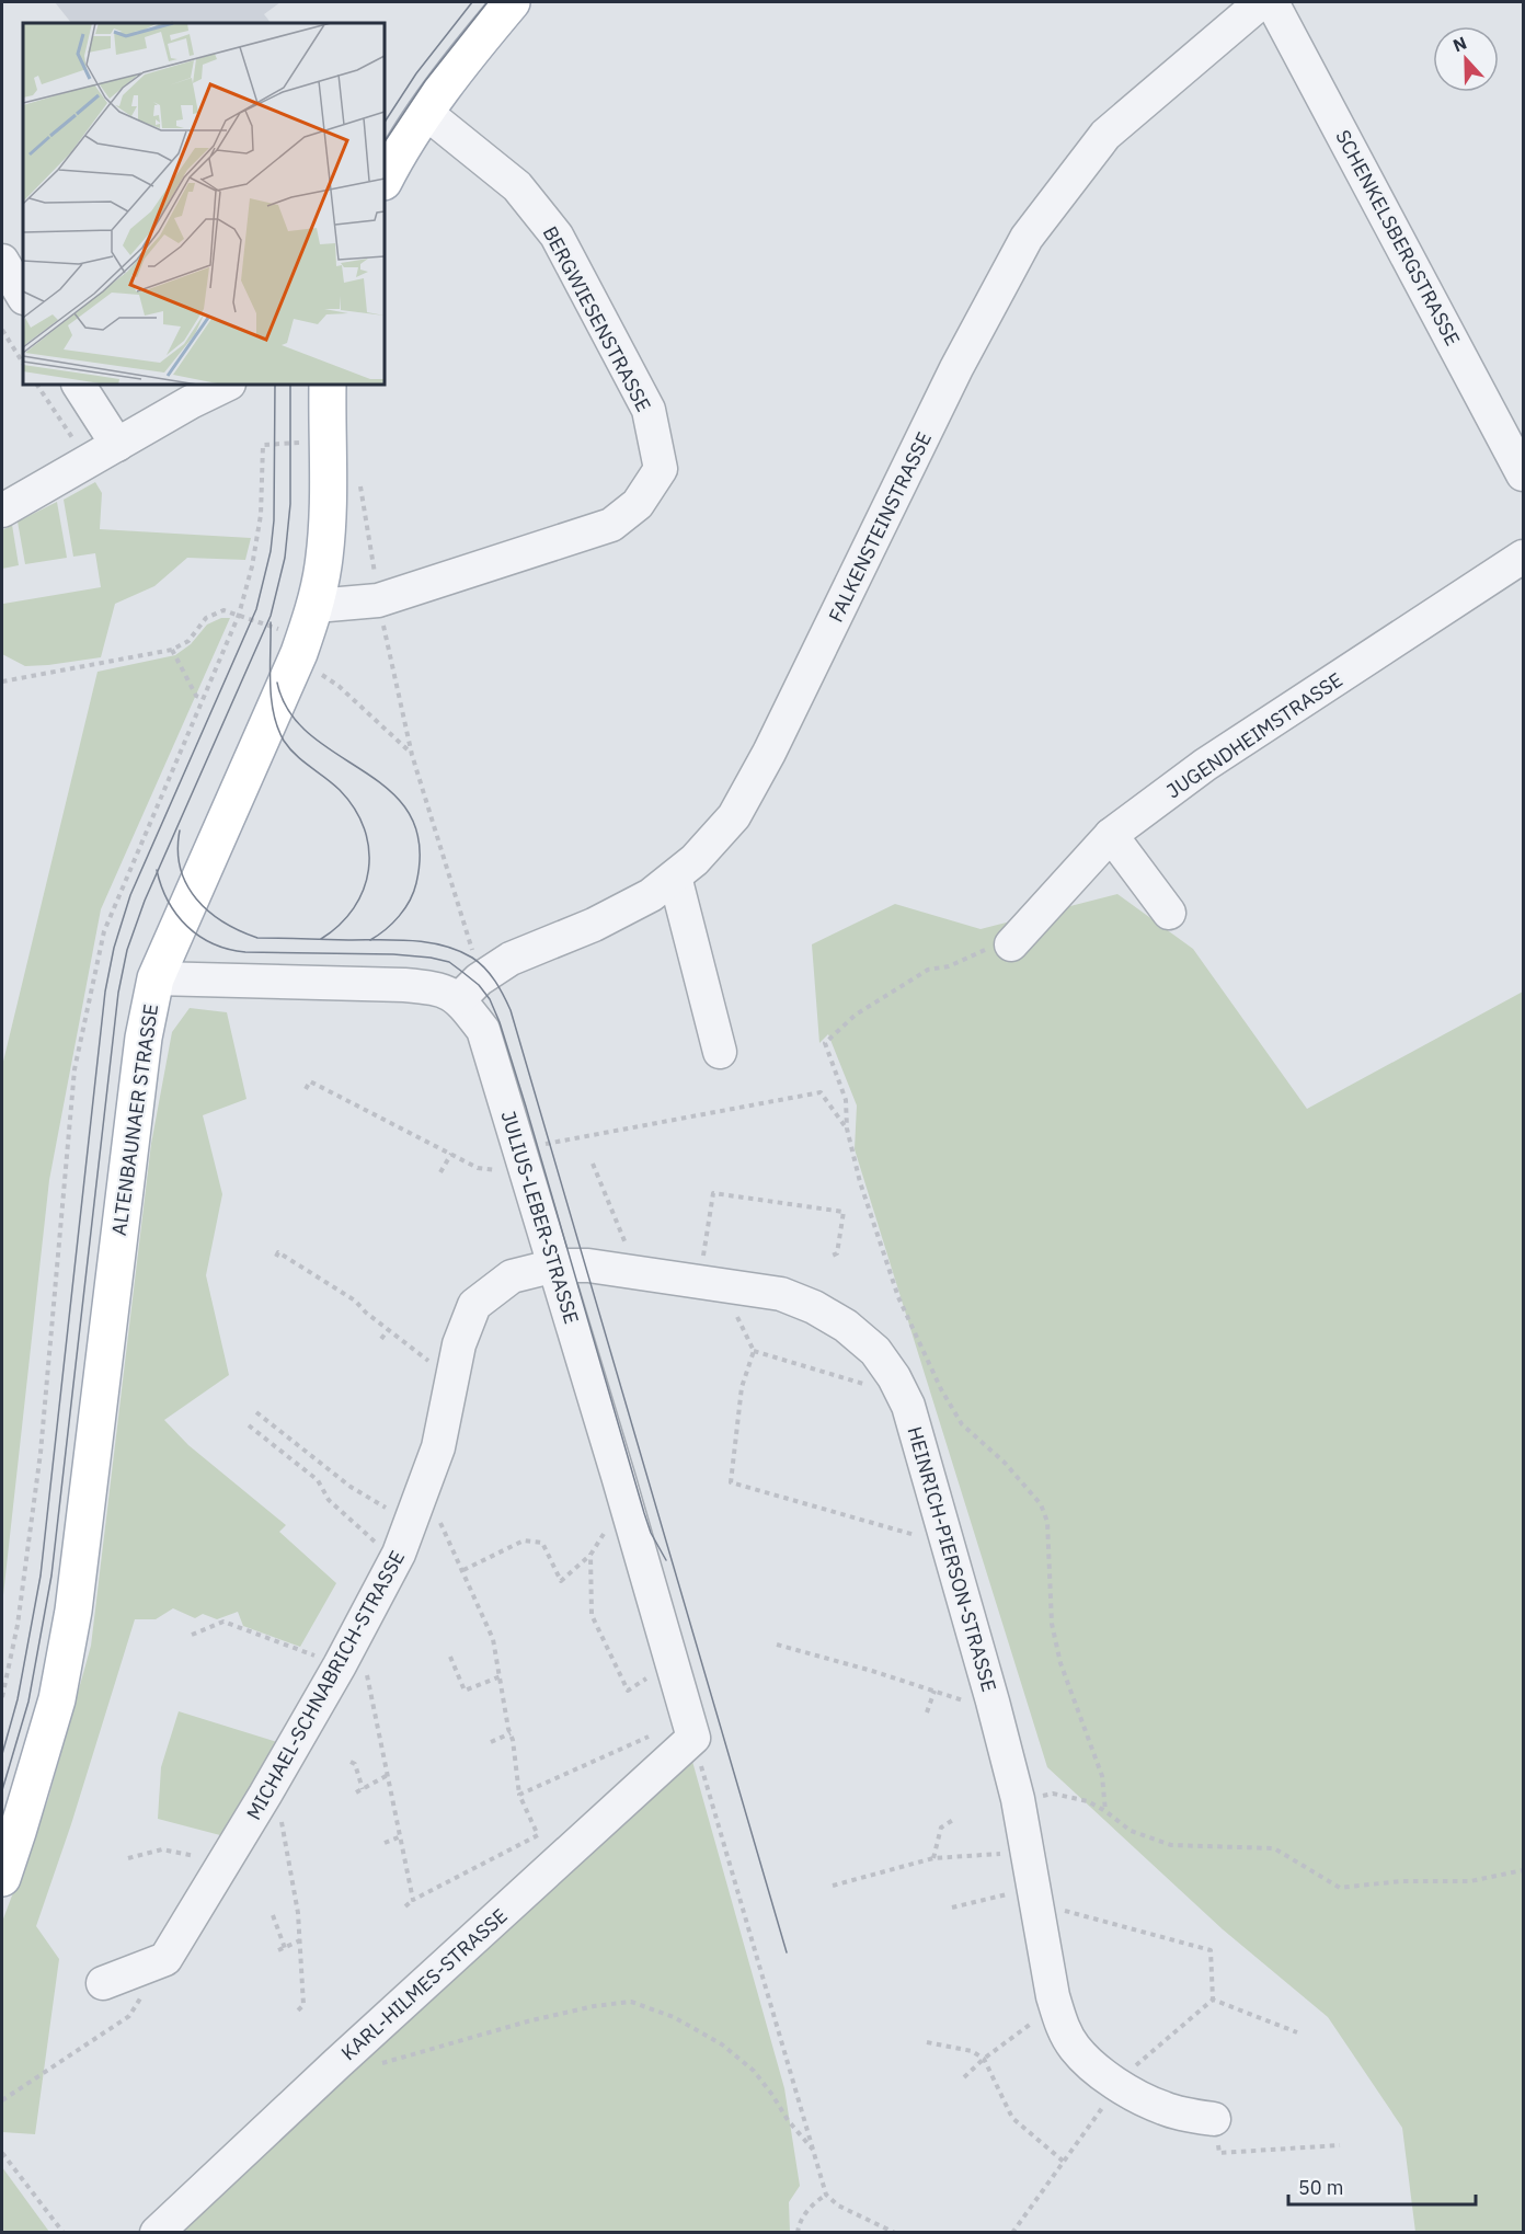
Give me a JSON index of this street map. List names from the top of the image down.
{
  "streets": {
    "main road": ["ALTENBAUNAER STRASSE"],
    "street": [
      "SCHENKELSBERGSTRASSE",
      "BERGWIESENSTRASSE",
      "FALKENSTEINSTRASSE",
      "JUGENDHEIMSTRASSE",
      "JULIUS-LEBER-STRASSE",
      "HEINRICH-PIERSON-STRASSE",
      "MICHAEL-SCHNABRICH-STRASSE",
      "KARL-HILMES-STRASSE"
    ]
  },
  "crossings": [
    ["BERGWIESENSTRASSE", "ALTENBAUNAER STRASSE"],
    ["FALKENSTEINSTRASSE", "JULIUS-LEBER-STRASSE"],
    ["JULIUS-LEBER-STRASSE", "HEINRICH-PIERSON-STRASSE"],
    ["JULIUS-LEBER-STRASSE", "MICHAEL-SCHNABRICH-STRASSE"],
    ["JULIUS-LEBER-STRASSE", "KARL-HILMES-STRASSE"],
    ["HEINRICH-PIERSON-STRASSE", "MICHAEL-SCHNABRICH-STRASSE"]
  ],
  "scale_bar": "50 m",
  "north": "top"
}
